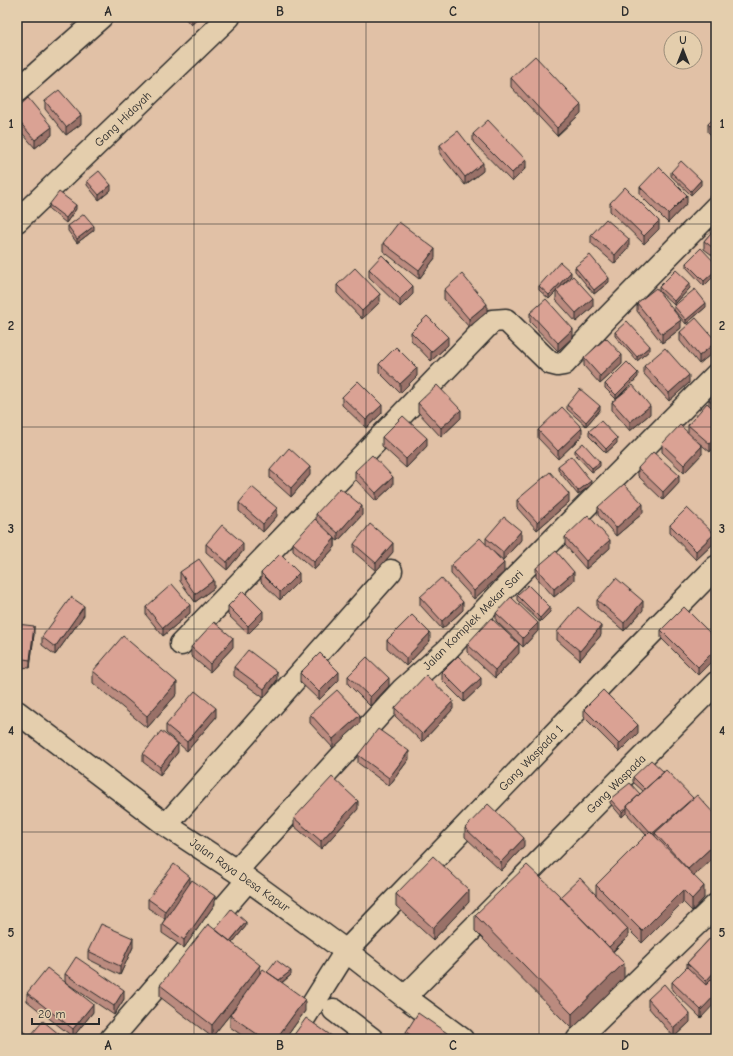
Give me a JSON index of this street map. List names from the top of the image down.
{
  "streets": {
    "street": [
      "Gang Hidayah",
      "Jalan Komplek Mekar Sari",
      "Gang Waspada 1",
      "Gang Waspada",
      "Jalan Raya Desa Kapur"
    ]
  },
  "crossings": [
    ["Jalan Komplek Mekar Sari", "Jalan Raya Desa Kapur"],
    ["Gang Waspada 1", "Jalan Raya Desa Kapur"],
    ["Gang Waspada", "Jalan Raya Desa Kapur"]
  ],
  "scale_bar": "20 m",
  "north": "top",
  "grid": {
    "columns": [
      "A",
      "B",
      "C",
      "D"
    ],
    "rows": [
      "1",
      "2",
      "3",
      "4",
      "5"
    ]
  }
}
